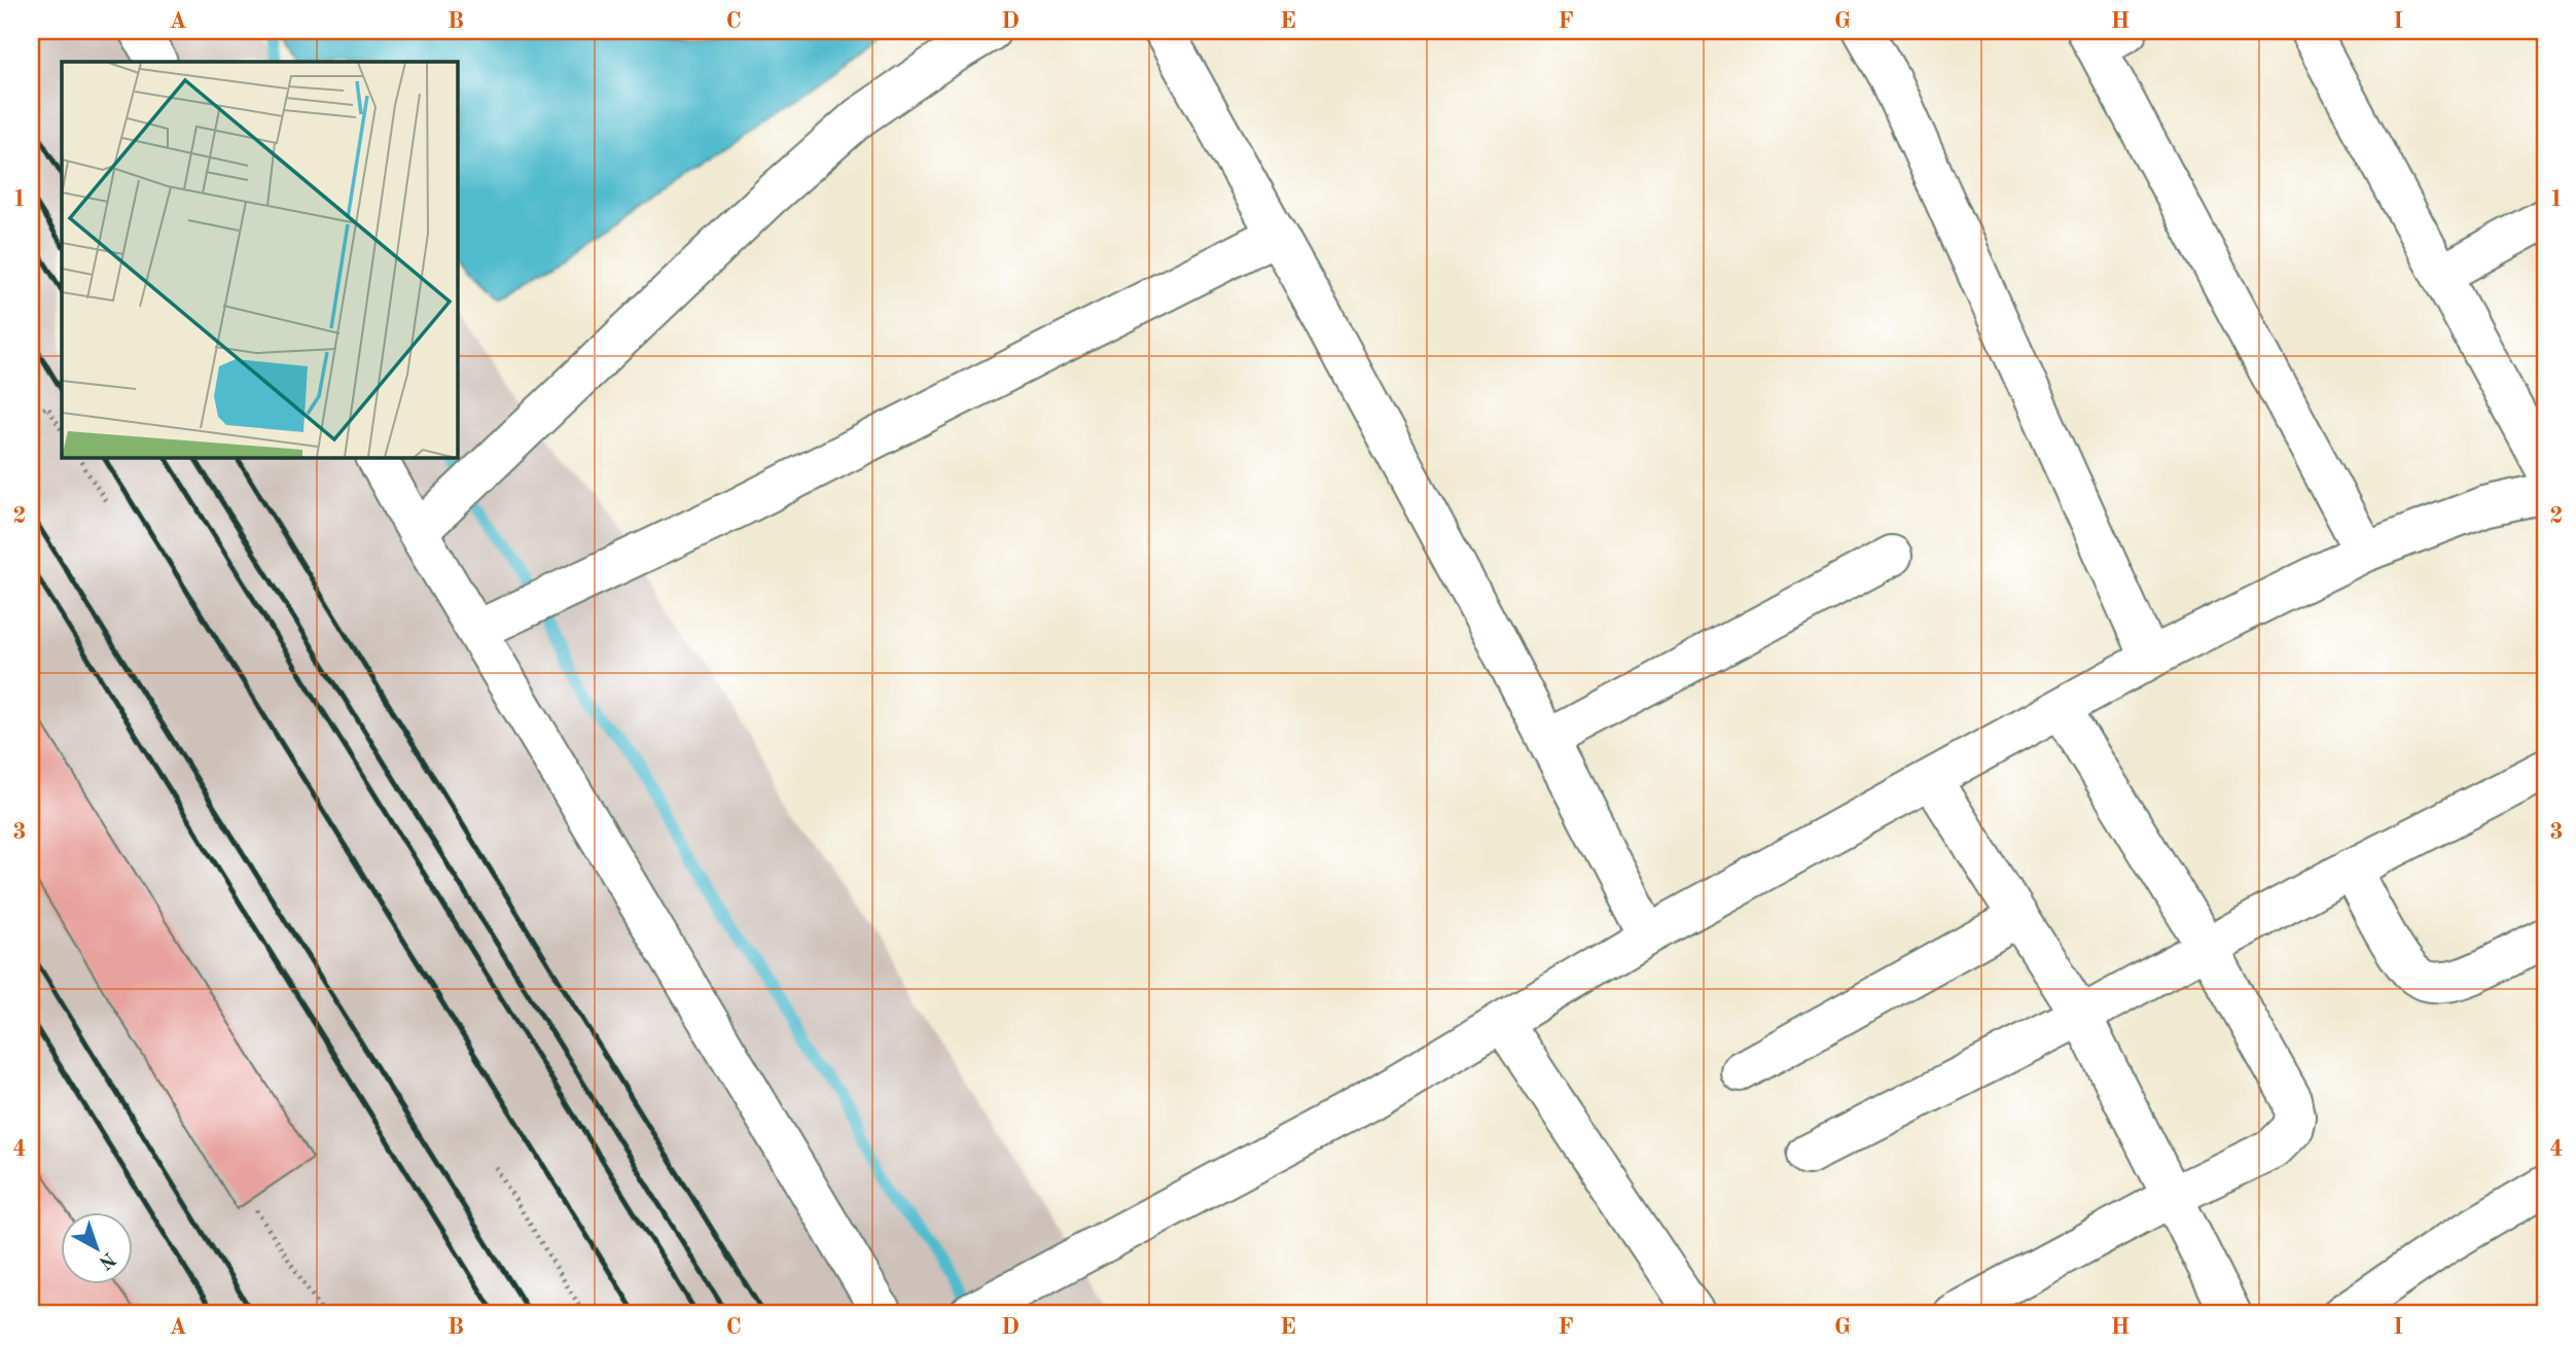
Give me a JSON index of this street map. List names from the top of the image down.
{
  "north": "bottom right",
  "grid": {
    "columns": [
      "A",
      "B",
      "C",
      "D",
      "E",
      "F",
      "G",
      "H",
      "I"
    ],
    "rows": [
      "1",
      "2",
      "3",
      "4"
    ]
  }
}
